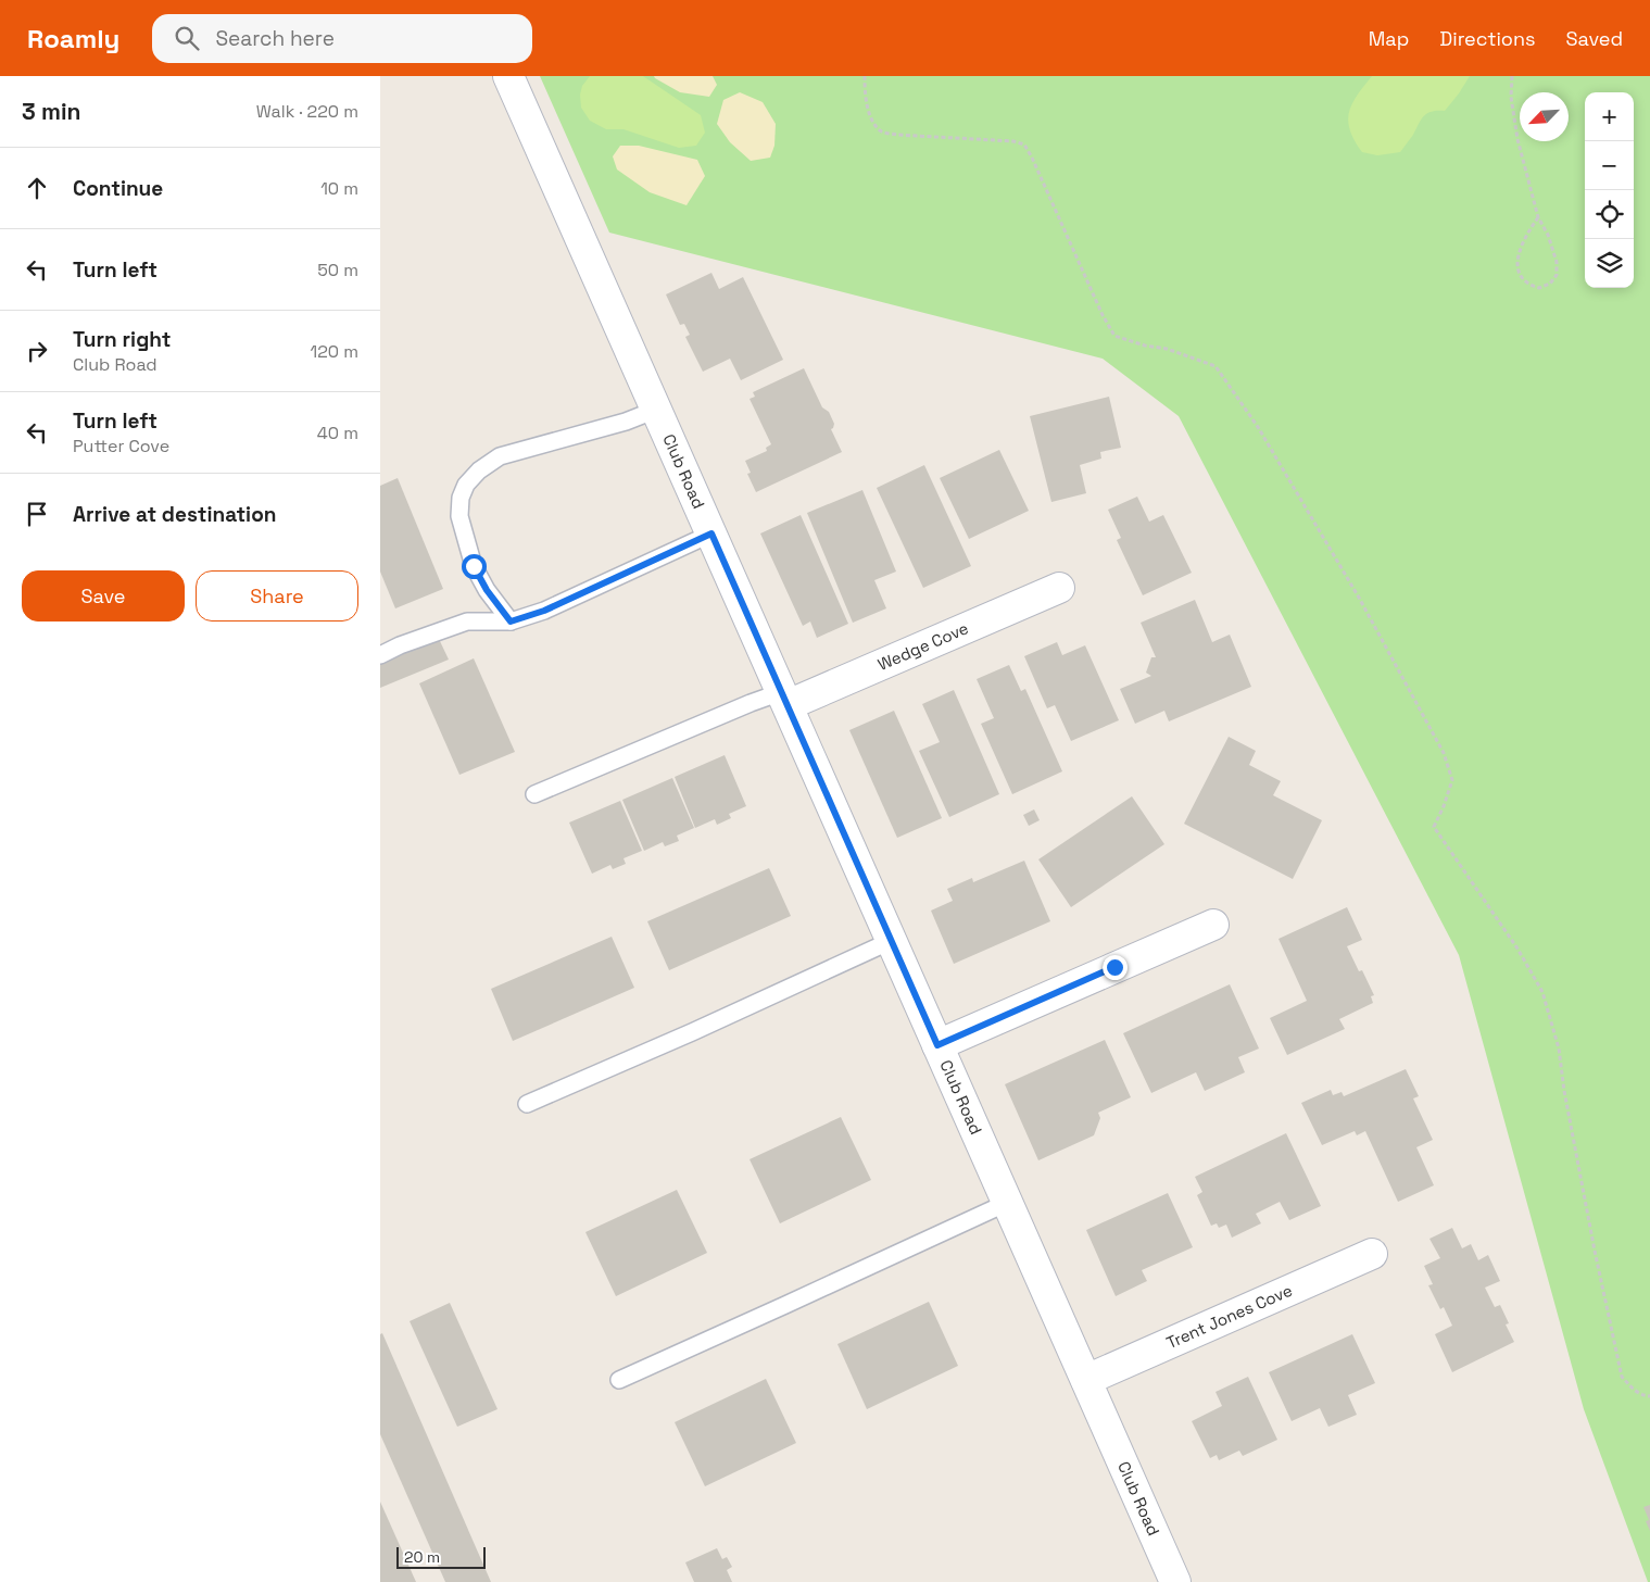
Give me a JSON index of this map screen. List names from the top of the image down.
{
  "streets": {
    "street": ["Club Road", "Wedge Cove", "Trent Jones Cove"]
  },
  "crossings": [
    ["Club Road", "Wedge Cove"],
    ["Club Road", "Trent Jones Cove"]
  ],
  "scale_bar": "20 m",
  "north": "bottom left",
  "page": {
    "header": "Roamly",
    "search": "Search here",
    "nav": ["Map", "Directions", "Saved"],
    "heading": ["3 min", "Walk · 220 m"],
    "map_buttons": ["+", "−"],
    "list": [
      ["Continue", "10 m"],
      ["Turn left", "50 m"],
      ["Turn right", "Club Road", "120 m"],
      ["Turn left", "Putter Cove", "40 m"],
      "Arrive at destination"
    ],
    "buttons": ["Save", "Share"],
    "scale": "20 m"
  }
}
